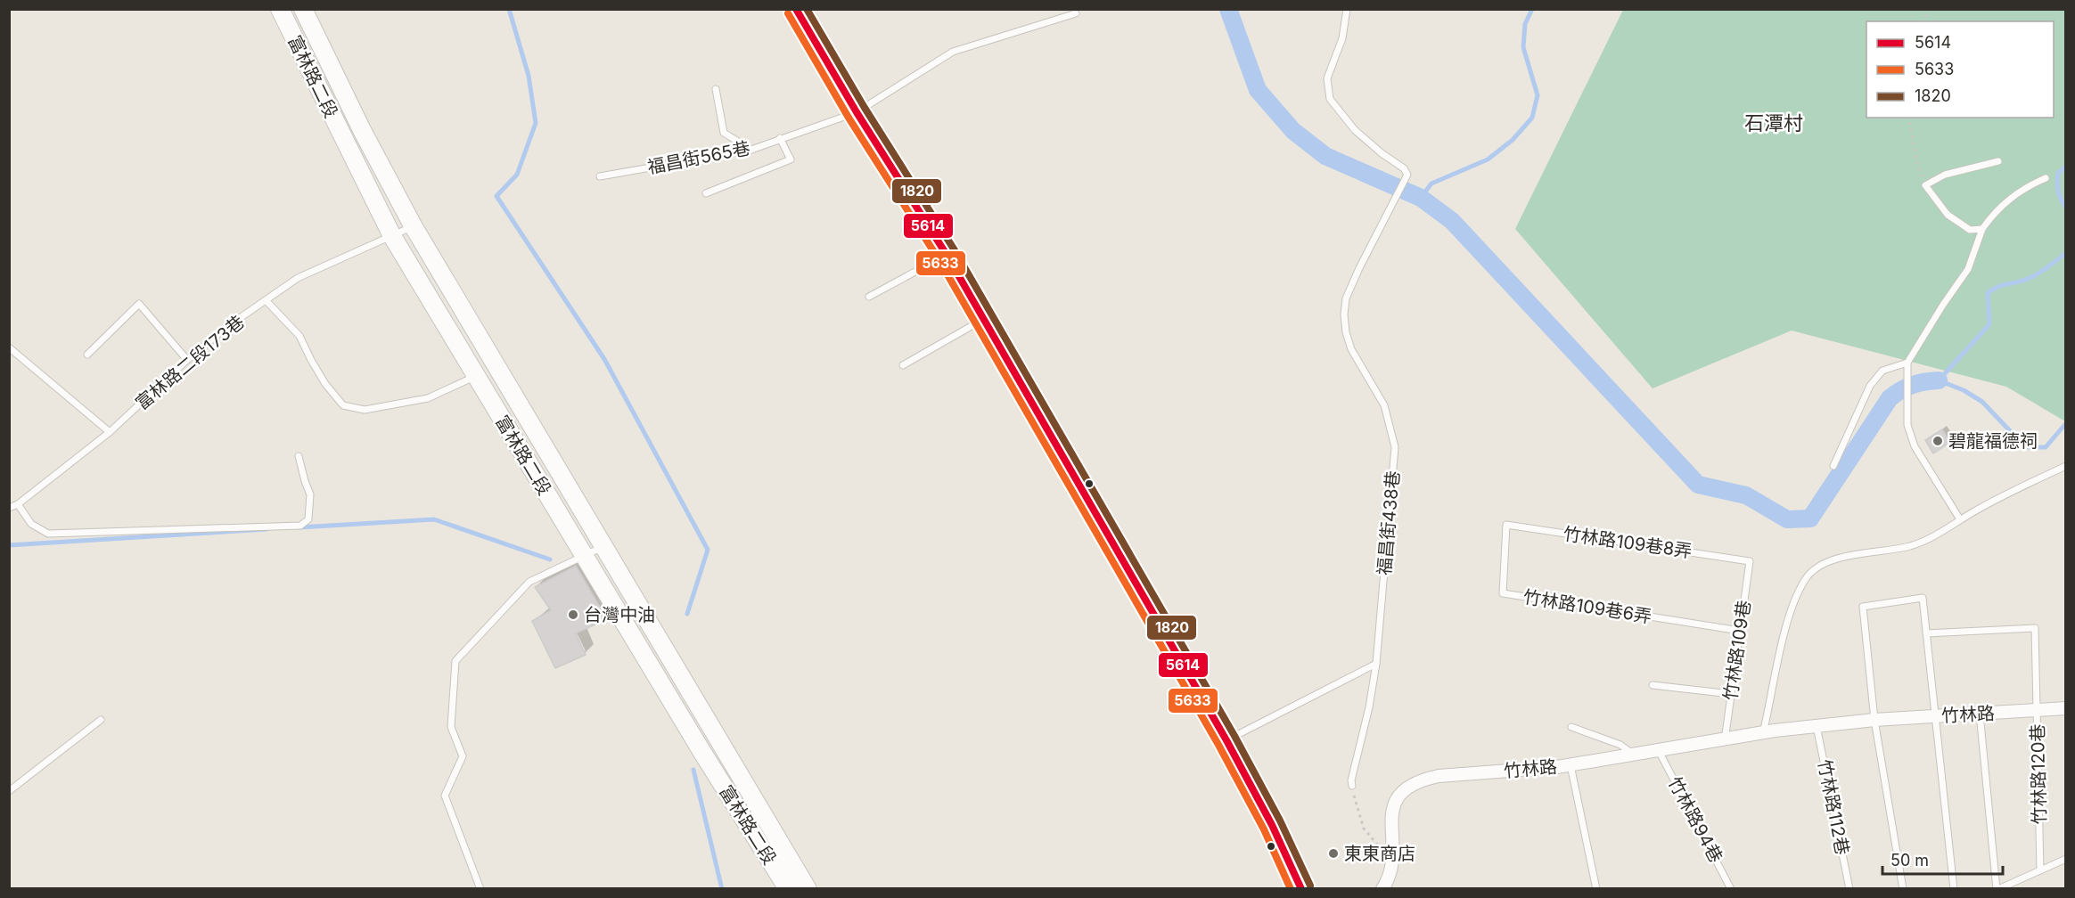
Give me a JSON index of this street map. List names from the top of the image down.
{
  "streets": {
    "main road": ["富林路二段"],
    "street": ["竹林路"],
    "lane": [
      "福昌街565巷",
      "富林路二段173巷",
      "福昌街438巷",
      "竹林路109巷8弄",
      "竹林路109巷6弄",
      "竹林路109巷",
      "竹林路120巷",
      "竹林路112巷",
      "竹林路94巷"
    ]
  },
  "crossings": [
    ["富林路二段", "富林路二段173巷"],
    ["竹林路109巷8弄", "竹林路109巷6弄"],
    ["竹林路109巷8弄", "竹林路109巷"],
    ["竹林路109巷6弄", "竹林路109巷"],
    ["竹林路109巷", "竹林路"],
    ["竹林路", "竹林路120巷"],
    ["竹林路", "竹林路112巷"],
    ["竹林路", "竹林路94巷"]
  ],
  "districts": ["石潭村"],
  "places": ["碧龍福德祠", "台灣中油", "東東商店"],
  "lines": ["transit line 5614", "transit line 1820", "transit line 5633"],
  "legend": ["5614", "5633", "1820"],
  "scale_bar": "50 m"
}
